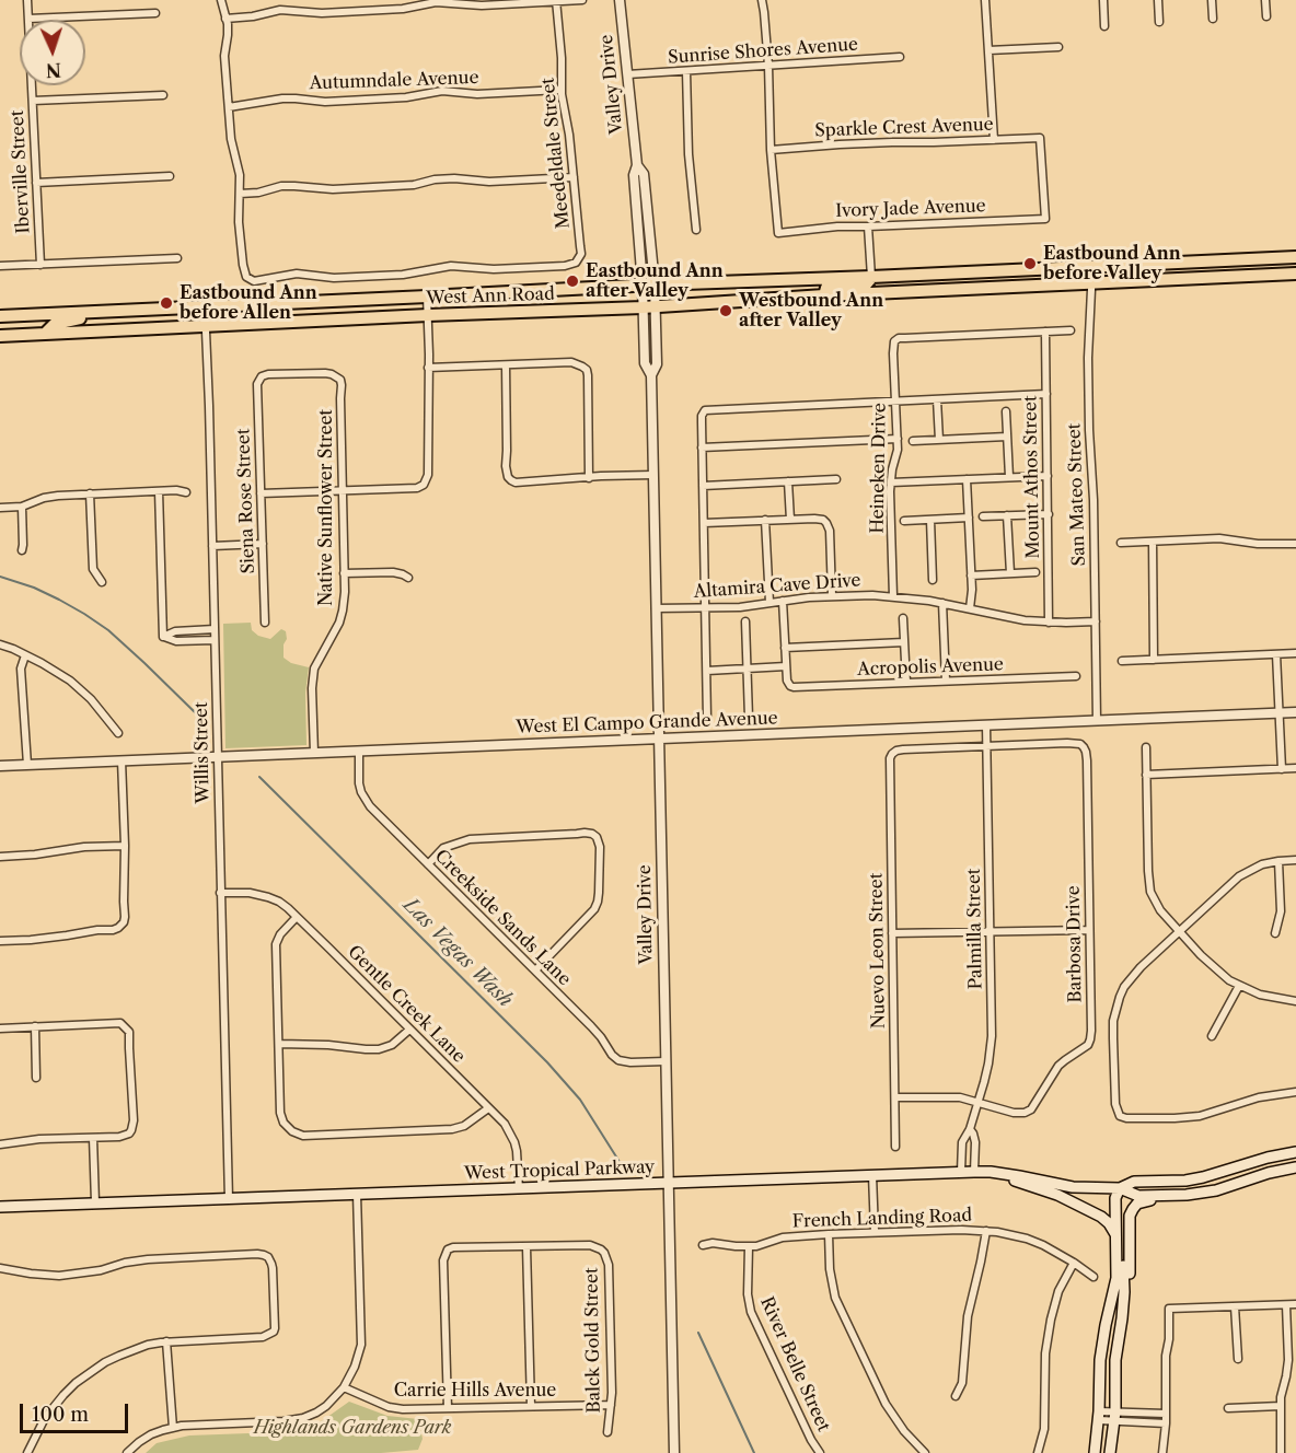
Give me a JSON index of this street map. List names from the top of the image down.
{
  "streets": {
    "main road": ["West Ann Road", "West Tropical Parkway"],
    "street": [
      "Sunrise Shores Avenue",
      "Autumndale Avenue",
      "Valley Drive",
      "Sparkle Crest Avenue",
      "Meedeldale Street",
      "Iberville Street",
      "Ivory Jade Avenue",
      "Heineken Drive",
      "Mount Athos Street",
      "San Mateo Street",
      "Siena Rose Street",
      "Native Sunflower Street",
      "Altamira Cave Drive",
      "Acropolis Avenue",
      "West El Campo Grande Avenue",
      "Willis Street",
      "Creekside Sands Lane",
      "Palmilla Street",
      "Barbosa Drive",
      "Nuevo Leon Street",
      "Gentle Creek Lane",
      "French Landing Road",
      "Balck Gold Street",
      "River Belle Street",
      "Carrie Hills Avenue"
    ]
  },
  "crossings": [
    ["Sunrise Shores Avenue", "Valley Drive"],
    ["Autumndale Avenue", "Meedeldale Street"],
    ["Valley Drive", "West Ann Road"],
    ["Valley Drive", "Altamira Cave Drive"],
    ["Valley Drive", "West El Campo Grande Avenue"],
    ["Valley Drive", "Creekside Sands Lane"],
    ["Valley Drive", "West Tropical Parkway"],
    ["Sparkle Crest Avenue", "Ivory Jade Avenue"],
    ["West Ann Road", "San Mateo Street"],
    ["West Ann Road", "Willis Street"],
    ["Heineken Drive", "Mount Athos Street"],
    ["Heineken Drive", "Altamira Cave Drive"],
    ["Mount Athos Street", "Altamira Cave Drive"],
    ["San Mateo Street", "Altamira Cave Drive"],
    ["San Mateo Street", "West El Campo Grande Avenue"],
    ["Siena Rose Street", "Native Sunflower Street"],
    ["Native Sunflower Street", "West El Campo Grande Avenue"],
    ["West El Campo Grande Avenue", "Willis Street"],
    ["West El Campo Grande Avenue", "Creekside Sands Lane"],
    ["West El Campo Grande Avenue", "Palmilla Street"],
    ["Willis Street", "Gentle Creek Lane"],
    ["Willis Street", "West Tropical Parkway"],
    ["Palmilla Street", "Barbosa Drive"],
    ["Palmilla Street", "Nuevo Leon Street"],
    ["Palmilla Street", "West Tropical Parkway"],
    ["Barbosa Drive", "Nuevo Leon Street"],
    ["Gentle Creek Lane", "West Tropical Parkway"],
    ["French Landing Road", "River Belle Street"],
    ["Balck Gold Street", "Carrie Hills Avenue"]
  ],
  "water": ["Las Vegas Wash"],
  "parks": ["Highlands Gardens Park"],
  "places": [
    "Eastbound Ann before Valley",
    "Eastbound Ann after Valley",
    "Eastbound Ann before Allen",
    "Westbound Ann after Valley"
  ],
  "scale_bar": "100 m",
  "north": "bottom"
}
